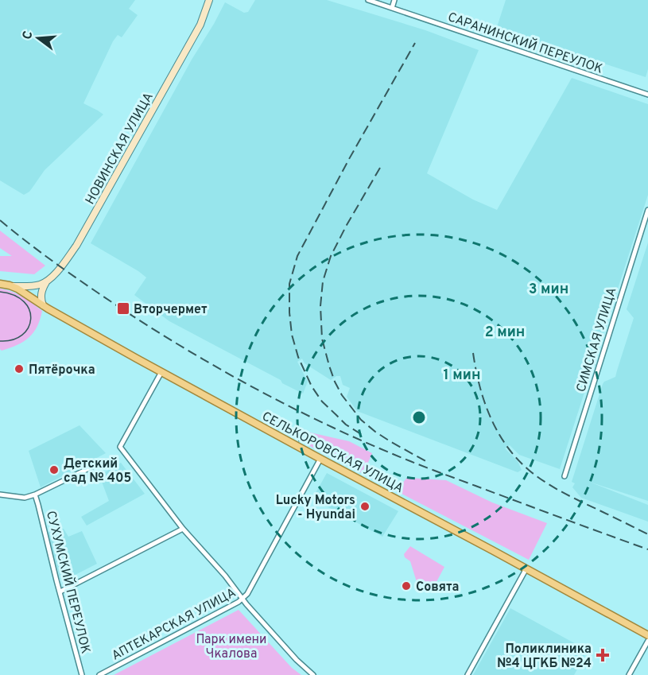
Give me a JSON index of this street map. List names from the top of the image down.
{
  "streets": {
    "main road": ["НОВИНСКАЯ УЛИЦА", "СЕЛЬКОРОВСКАЯ УЛИЦА"],
    "street": [
      "САРАНИНСКИЙ ПЕРЕУЛОК",
      "СИМСКАЯ УЛИЦА",
      "СУХУМСКИЙ ПЕРЕУЛОК",
      "АПТЕКАРСКАЯ УЛИЦА"
    ]
  },
  "crossings": [
    ["СЕЛЬКОРОВСКАЯ УЛИЦА", "АПТЕКАРСКАЯ УЛИЦА"]
  ],
  "parks": ["Парк имени Чкалова"],
  "places": {
    "transit": ["Вторчермет"],
    "other": [
      "Пятёрочка",
      "Детский сад № 405",
      "Lucky Motors - Hyundai",
      "Совята"
    ],
    "health": ["Поликлиника №4 ЦГКБ №24"]
  },
  "north": "left",
  "rings": ["3 мин", "2 мин", "1 мин"]
}
